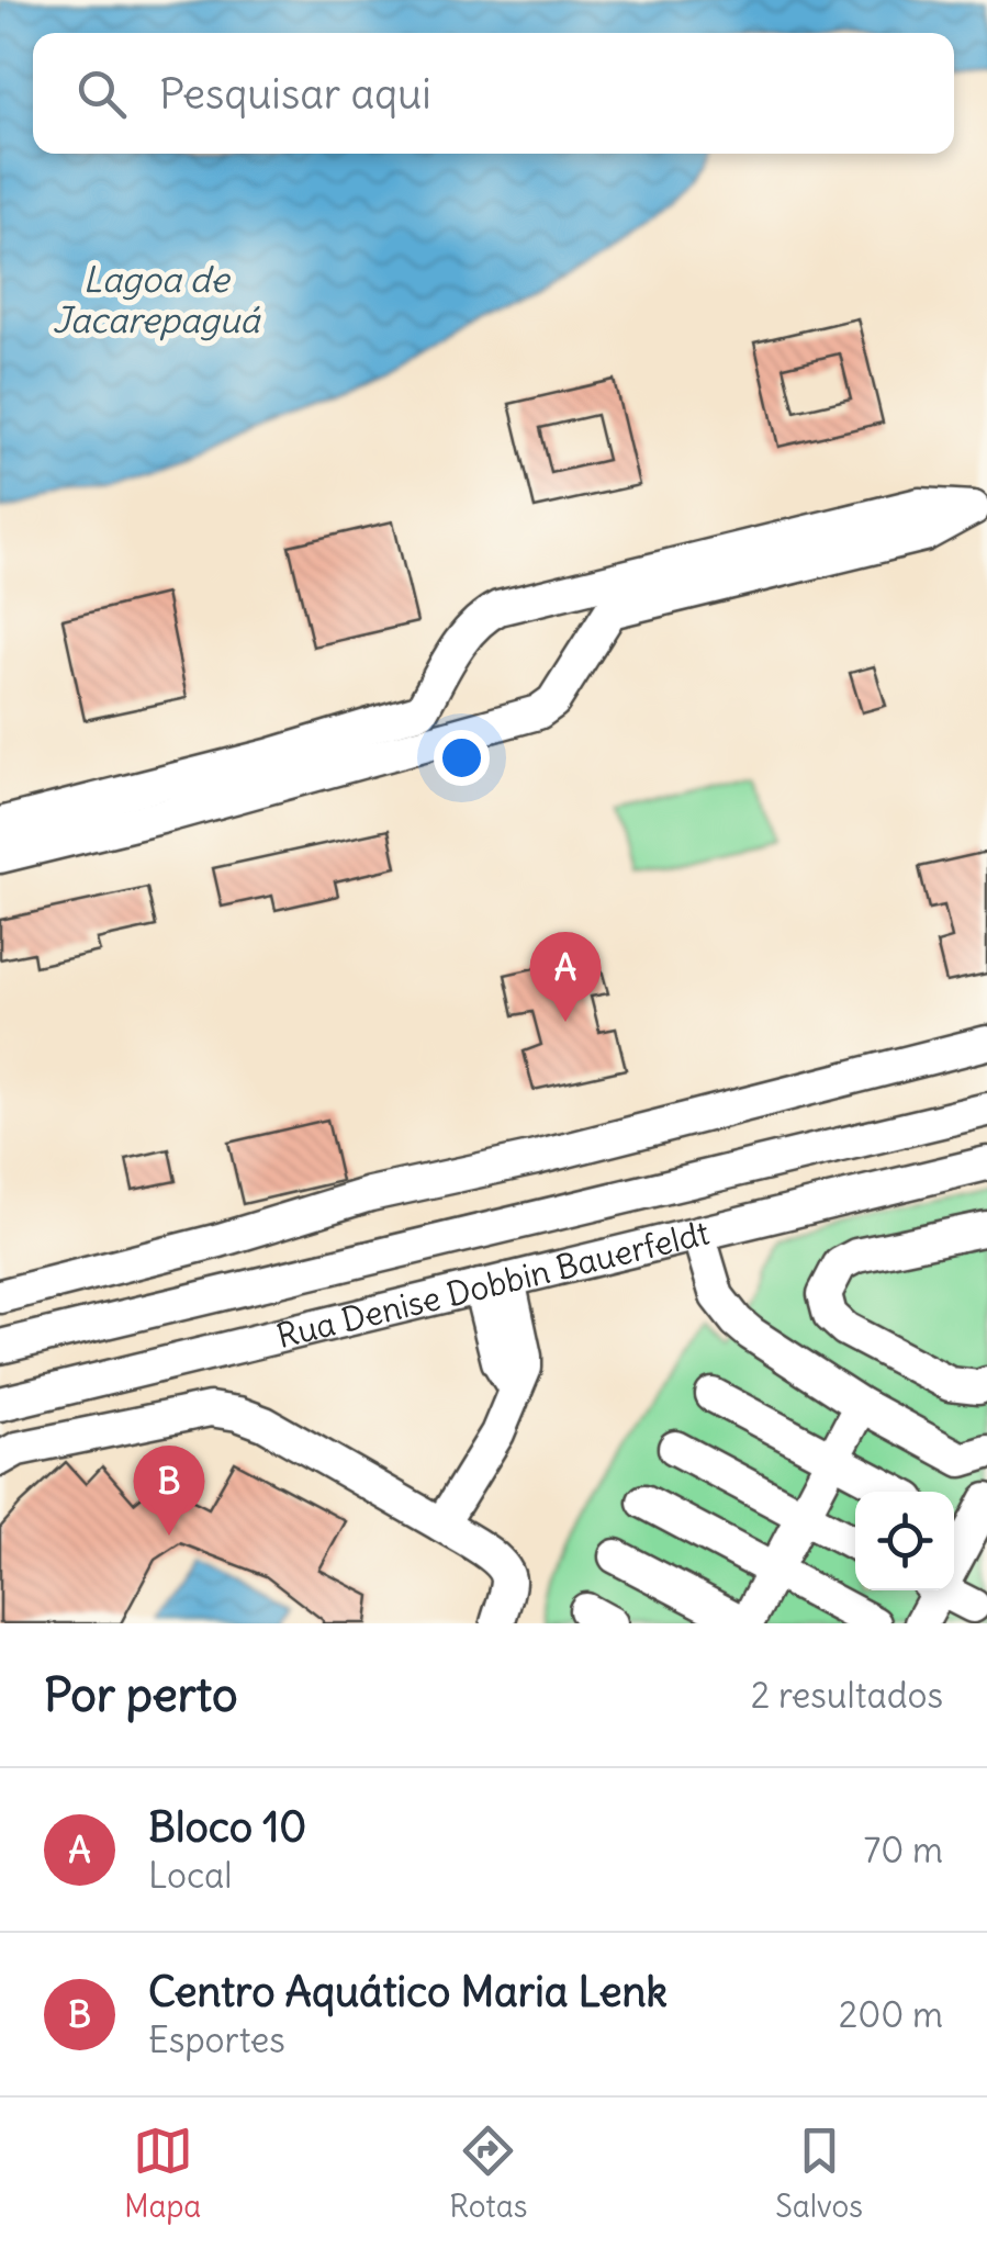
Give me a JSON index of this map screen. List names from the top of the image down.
{
  "streets": {
    "street": ["Rua Denise Dobbin Bauerfeldt"]
  },
  "water": ["Lagoa de Jacarepaguá"],
  "page": {
    "search": "Pesquisar aqui",
    "pins": ["A", "B"],
    "heading": ["Por perto", "2 resultados"],
    "list": [
      {
        "mark": "A",
        "name": "Bloco 10",
        "note": "Local",
        "value": "70 m"
      },
      {
        "mark": "B",
        "name": "Centro Aquático Maria Lenk",
        "note": "Esportes",
        "value": "200 m"
      }
    ],
    "nav": ["Mapa", "Rotas", "Salvos"]
  }
}
